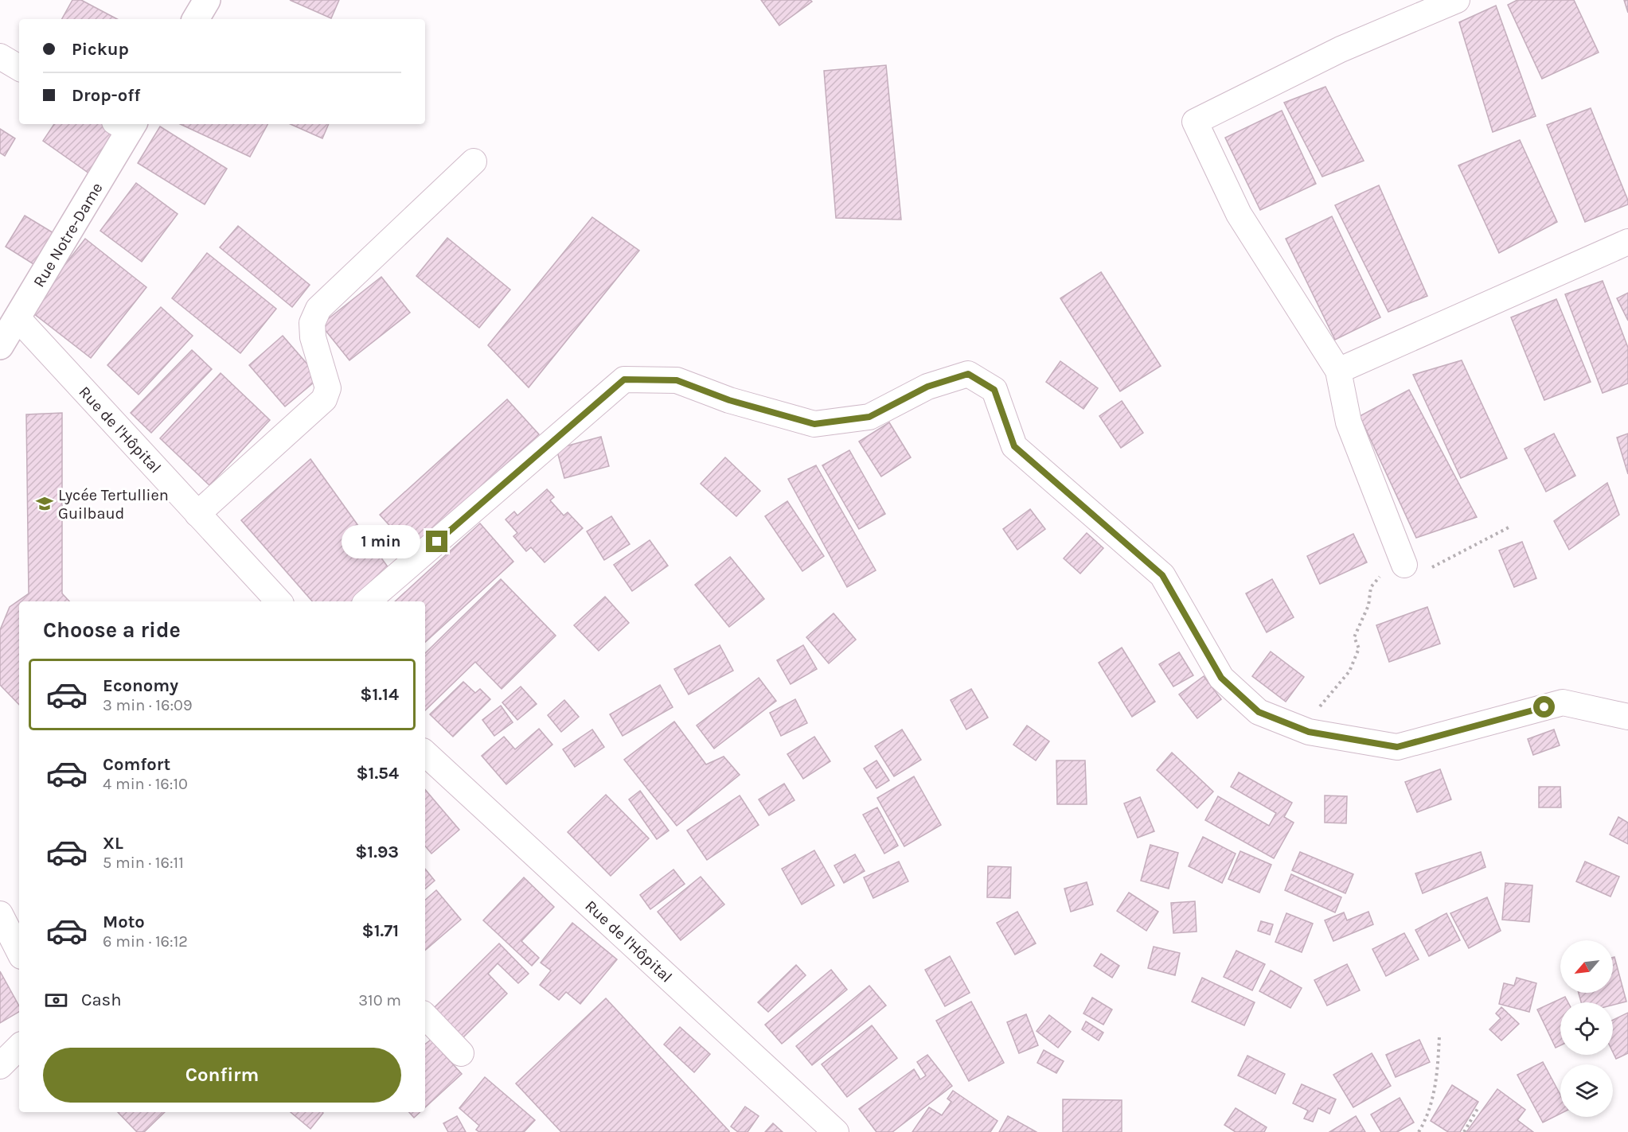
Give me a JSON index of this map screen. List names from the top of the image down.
{
  "streets": {
    "street": ["Rue Notre-Dame", "Rue de l'Hôpital"]
  },
  "crossings": [
    ["Rue Notre-Dame", "Rue de l'Hôpital"]
  ],
  "places": {
    "school or university": ["Lycée Tertullien Guilbaud"]
  },
  "north": "bottom left",
  "page": {
    "banner": ["Pickup", "Drop-off"],
    "bubble": "1 min",
    "heading": "Choose a ride",
    "list": [
      {
        "name": "Economy",
        "note": "3 min · 16:09",
        "value": "$1.14"
      },
      {
        "name": "Comfort",
        "note": "4 min · 16:10",
        "value": "$1.54"
      },
      {
        "name": "XL",
        "note": "5 min · 16:11",
        "value": "$1.93"
      },
      {
        "name": "Moto",
        "note": "6 min · 16:12",
        "value": "$1.71"
      }
    ],
    "pay": ["Cash", "310 m"],
    "buttons": "Confirm"
  }
}
